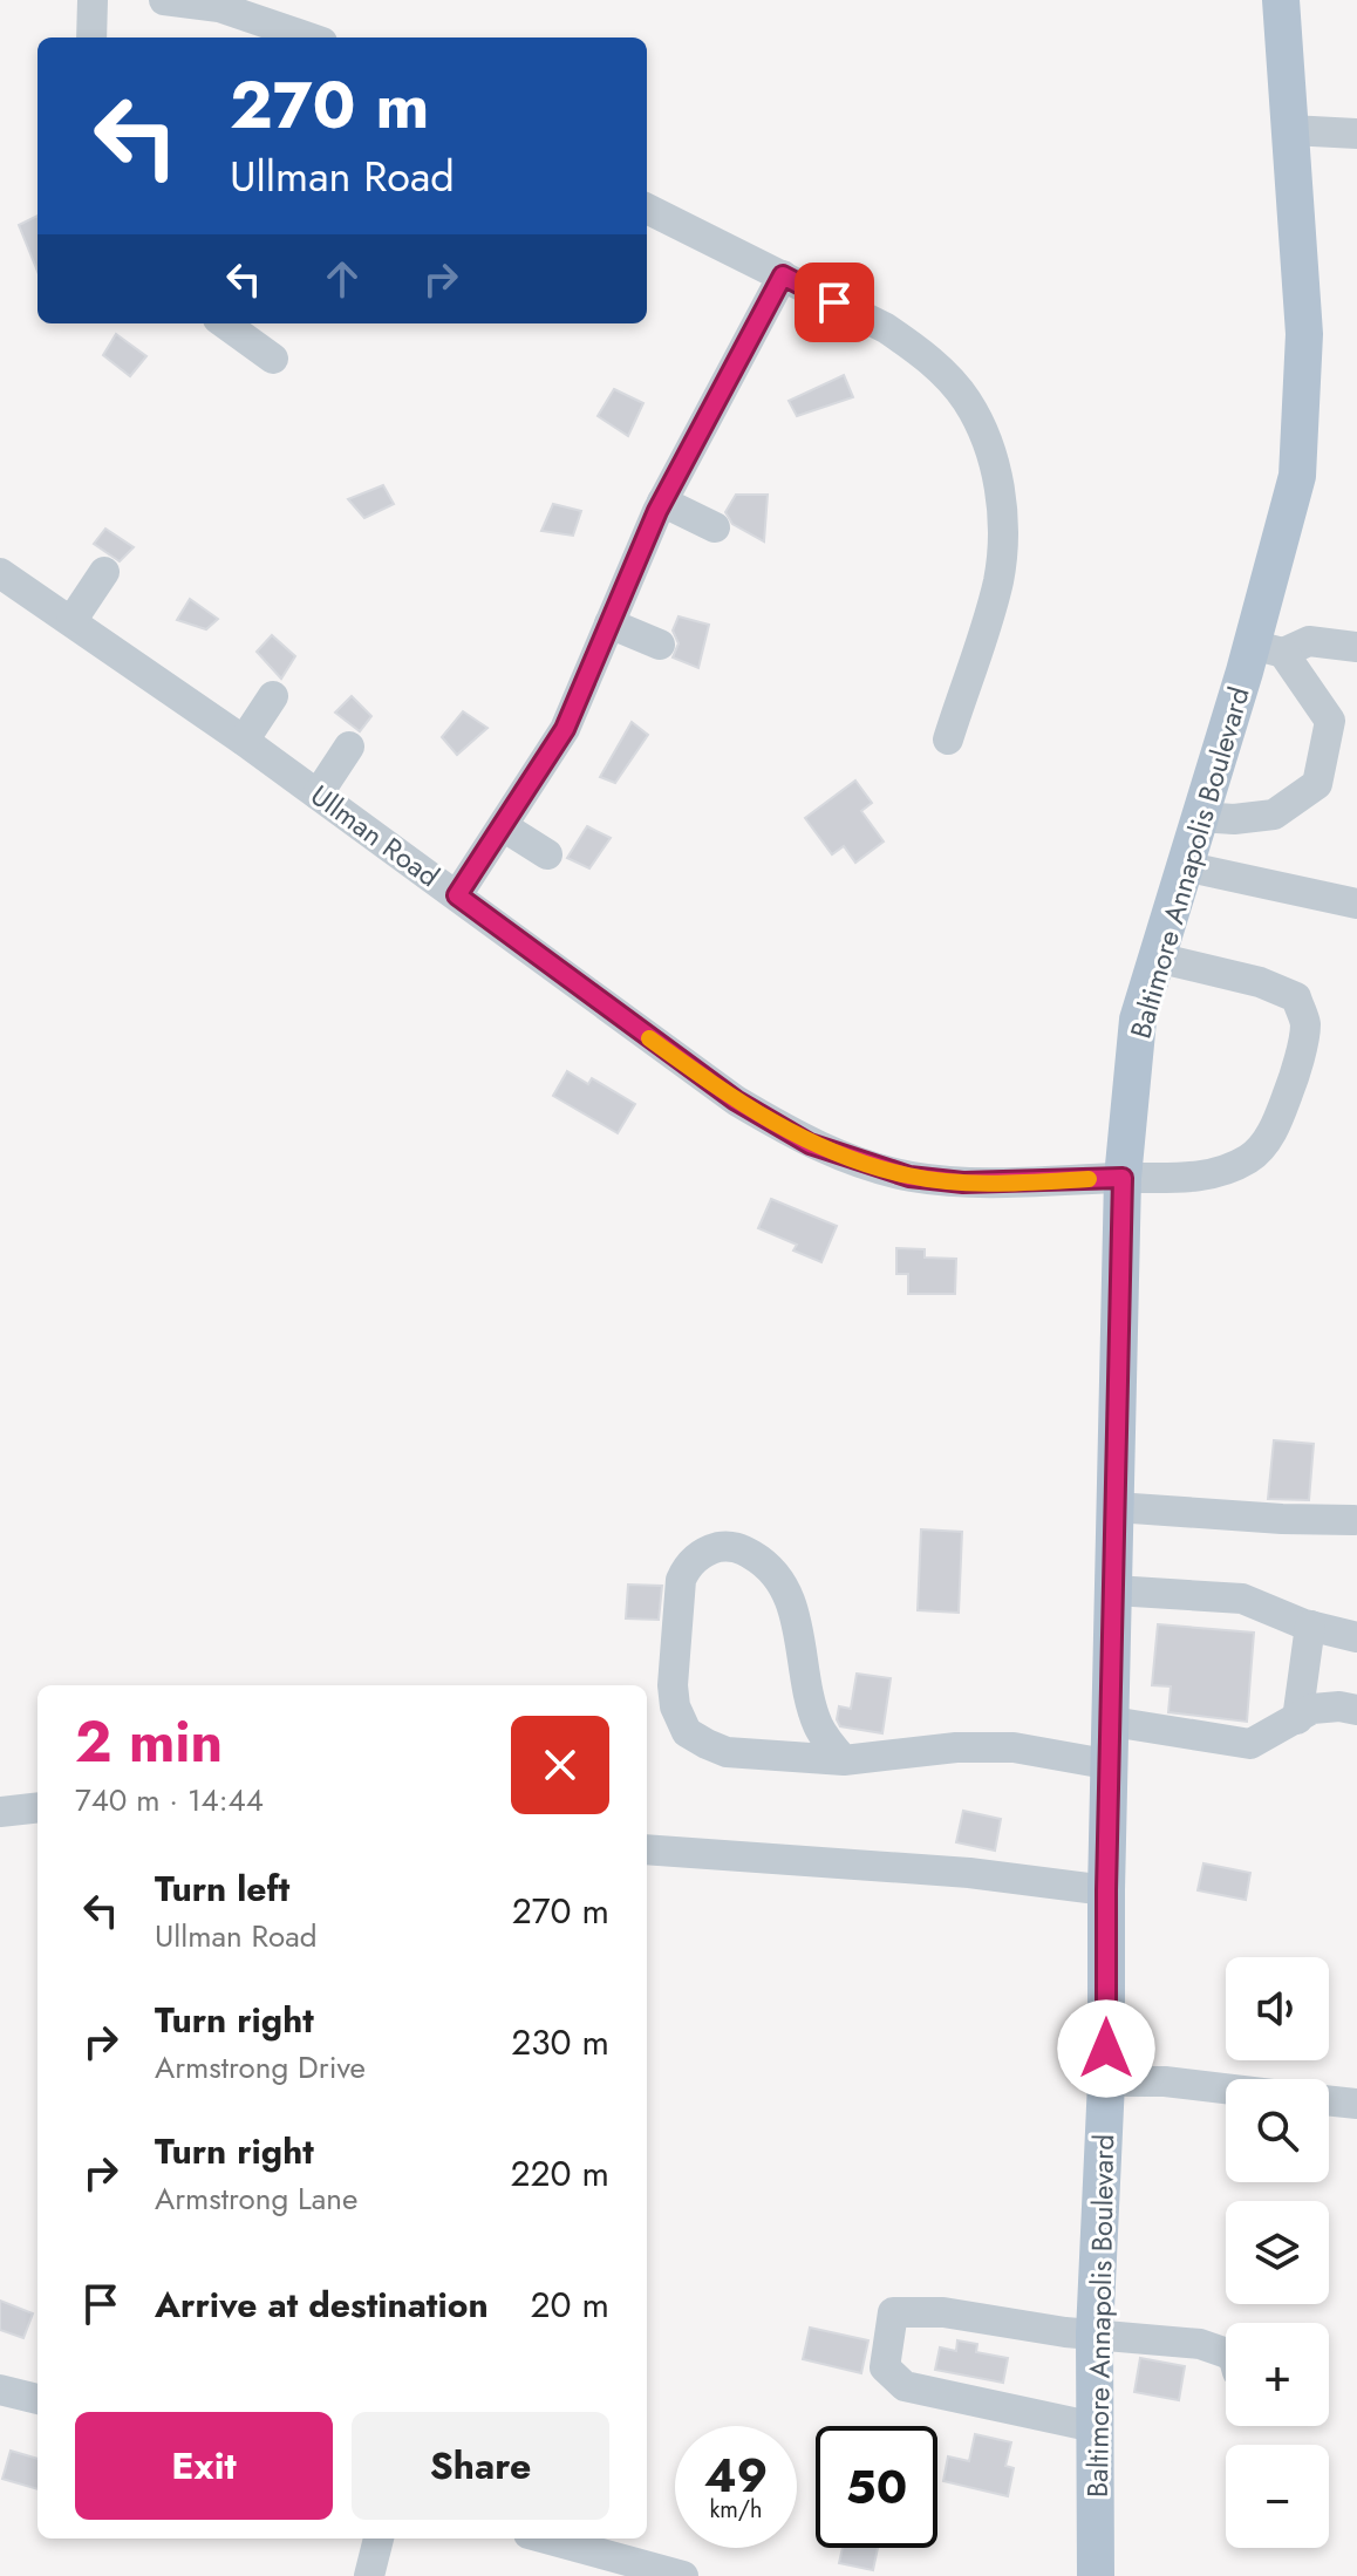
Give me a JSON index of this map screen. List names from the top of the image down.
{
  "streets": {
    "main road": ["Baltimore Annapolis Boulevard"],
    "street": ["Ullman Road"]
  },
  "crossings": [
    ["Ullman Road", "Baltimore Annapolis Boulevard"]
  ],
  "page": {
    "turn": ["270 m", "Ullman Road"],
    "heading": ["2 min", "740 m · 14:44"],
    "list": [
      {
        "name": "Turn left",
        "note": "Ullman Road",
        "value": "270 m"
      },
      {
        "name": "Turn right",
        "note": "Armstrong Drive",
        "value": "230 m"
      },
      {
        "name": "Turn right",
        "note": "Armstrong Lane",
        "value": "220 m"
      },
      {
        "name": "Arrive at destination",
        "value": "20 m"
      }
    ],
    "map_buttons": ["+", "−"],
    "buttons": ["Exit", "Share"],
    "speed": "49 km/h",
    "limit": "50"
  }
}
